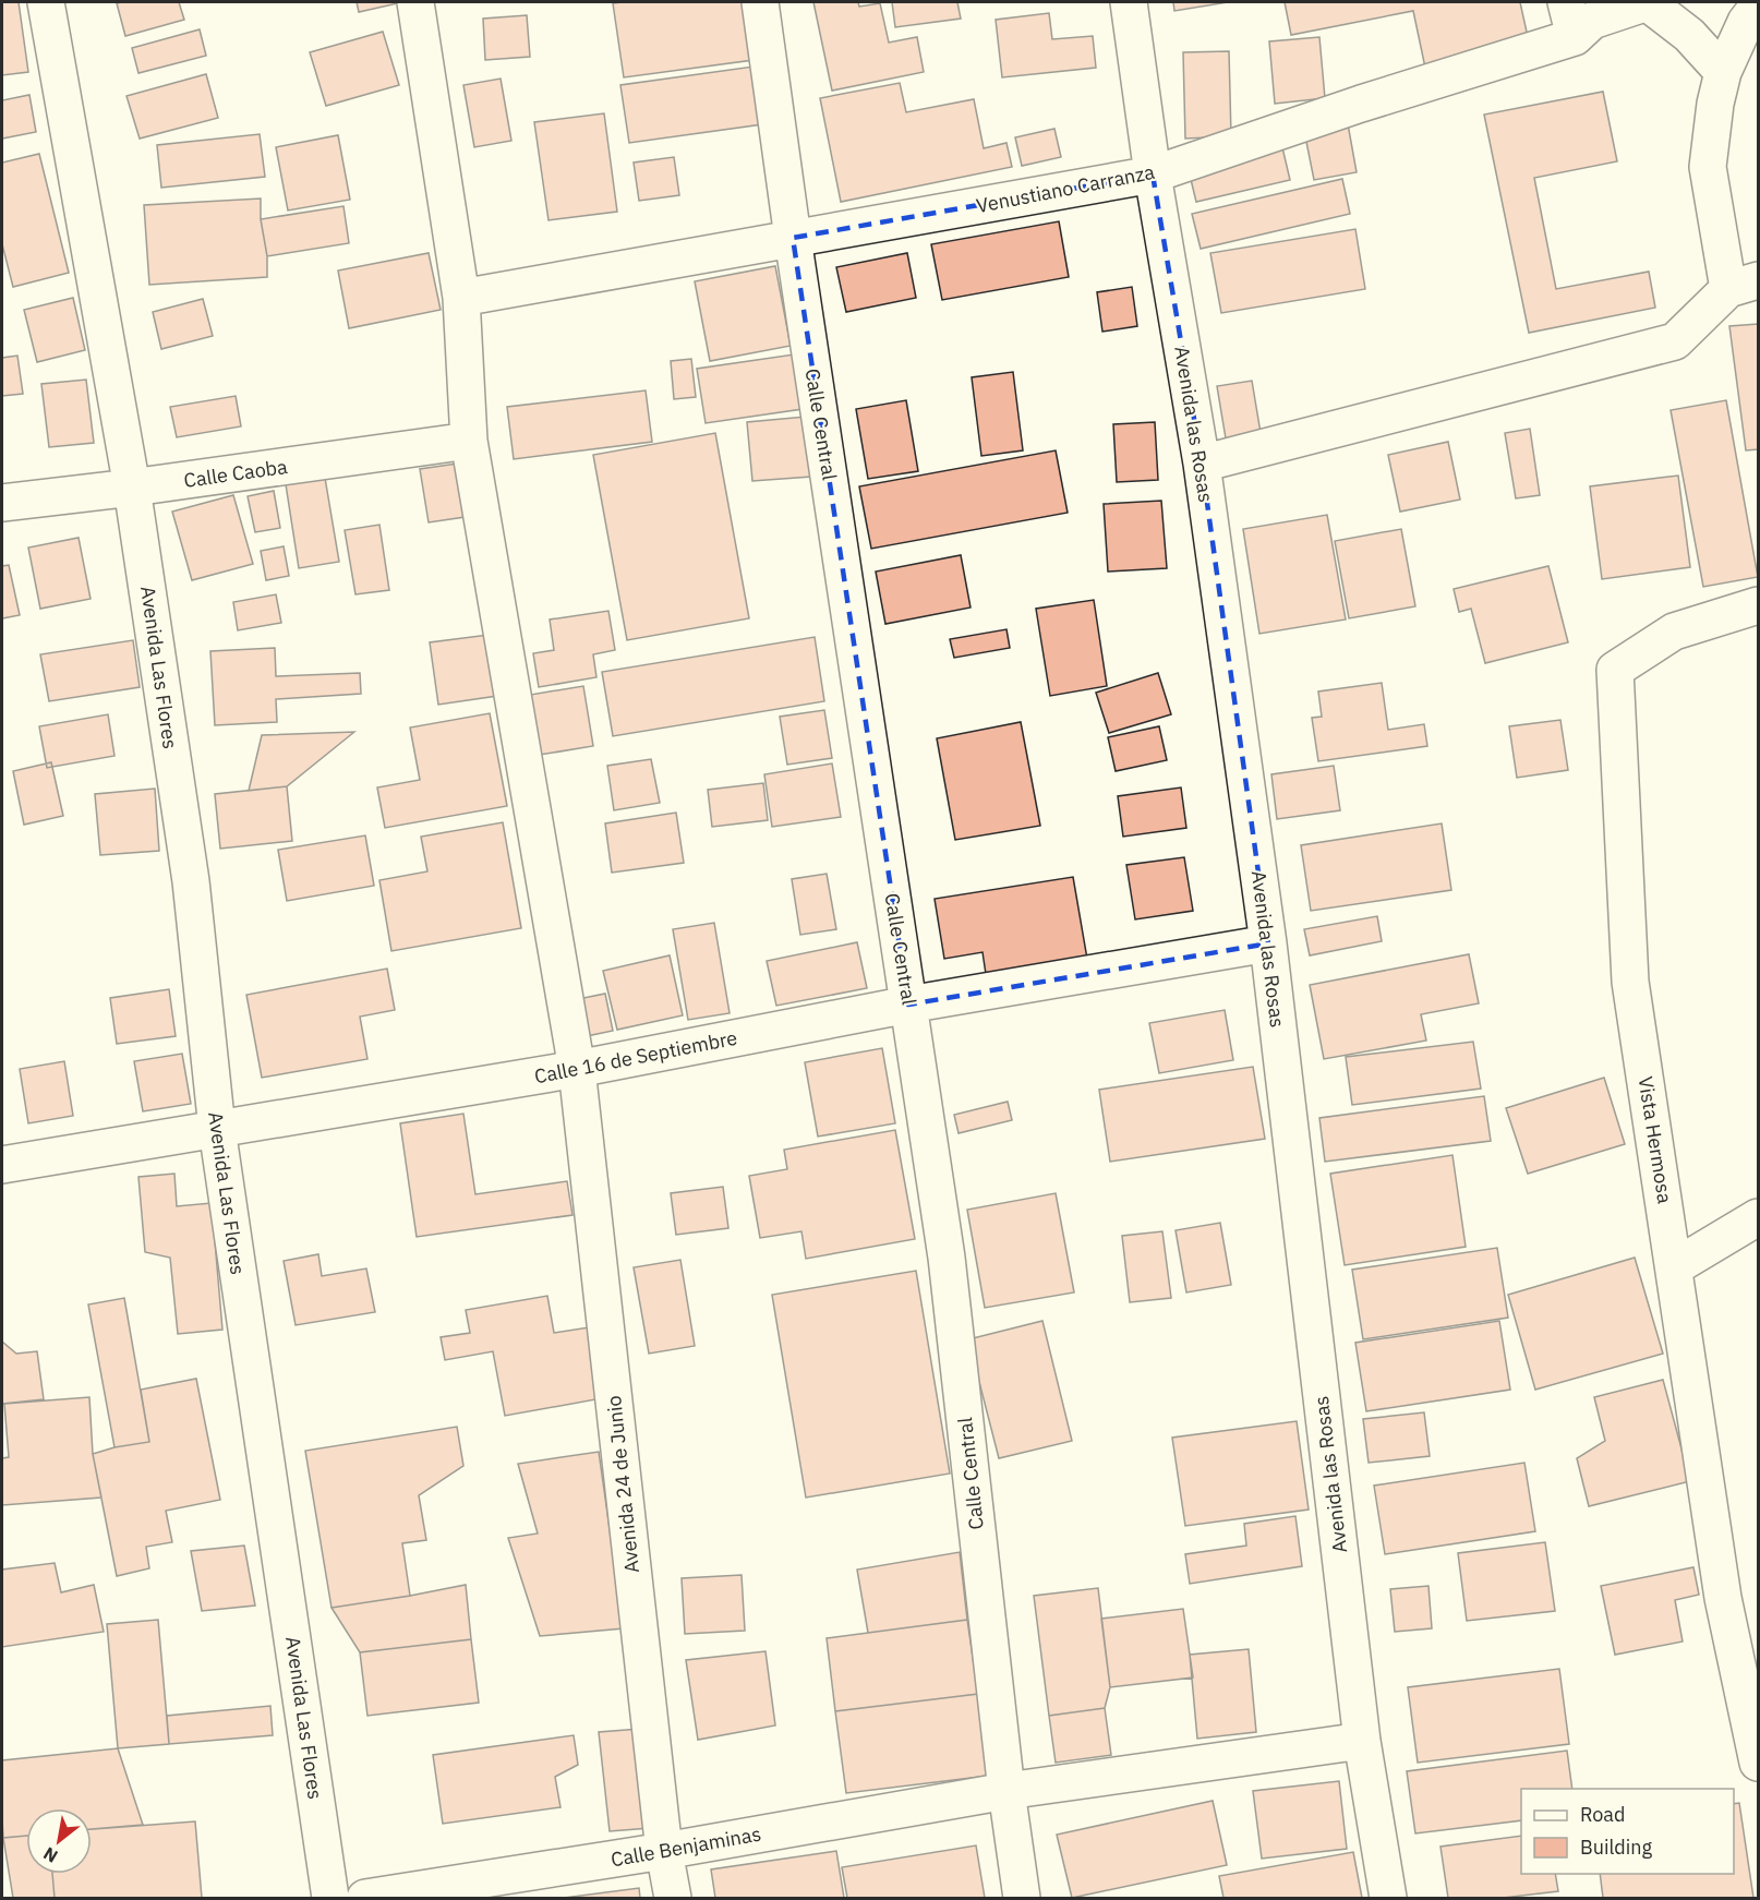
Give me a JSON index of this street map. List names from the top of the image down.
{
  "streets": {
    "street": [
      "Venustiano Carranza",
      "Calle Central",
      "Avenida las Rosas",
      "Calle Caoba",
      "Avenida Las Flores",
      "Calle 16 de Septiembre",
      "Vista Hermosa",
      "Avenida 24 de Junio",
      "Calle Benjaminas"
    ]
  },
  "crossings": [
    ["Venustiano Carranza", "Calle Central"],
    ["Venustiano Carranza", "Avenida las Rosas"],
    ["Venustiano Carranza", "Avenida 24 de Junio"],
    ["Calle Central", "Calle 16 de Septiembre"],
    ["Calle Central", "Calle Benjaminas"],
    ["Avenida las Rosas", "Calle 16 de Septiembre"],
    ["Avenida las Rosas", "Calle Benjaminas"],
    ["Calle Caoba", "Avenida Las Flores"],
    ["Calle Caoba", "Avenida 24 de Junio"],
    ["Avenida Las Flores", "Calle 16 de Septiembre"],
    ["Calle 16 de Septiembre", "Avenida 24 de Junio"],
    ["Avenida 24 de Junio", "Calle Benjaminas"]
  ],
  "legend": ["Road", "Building"],
  "north": "bottom left"
}
